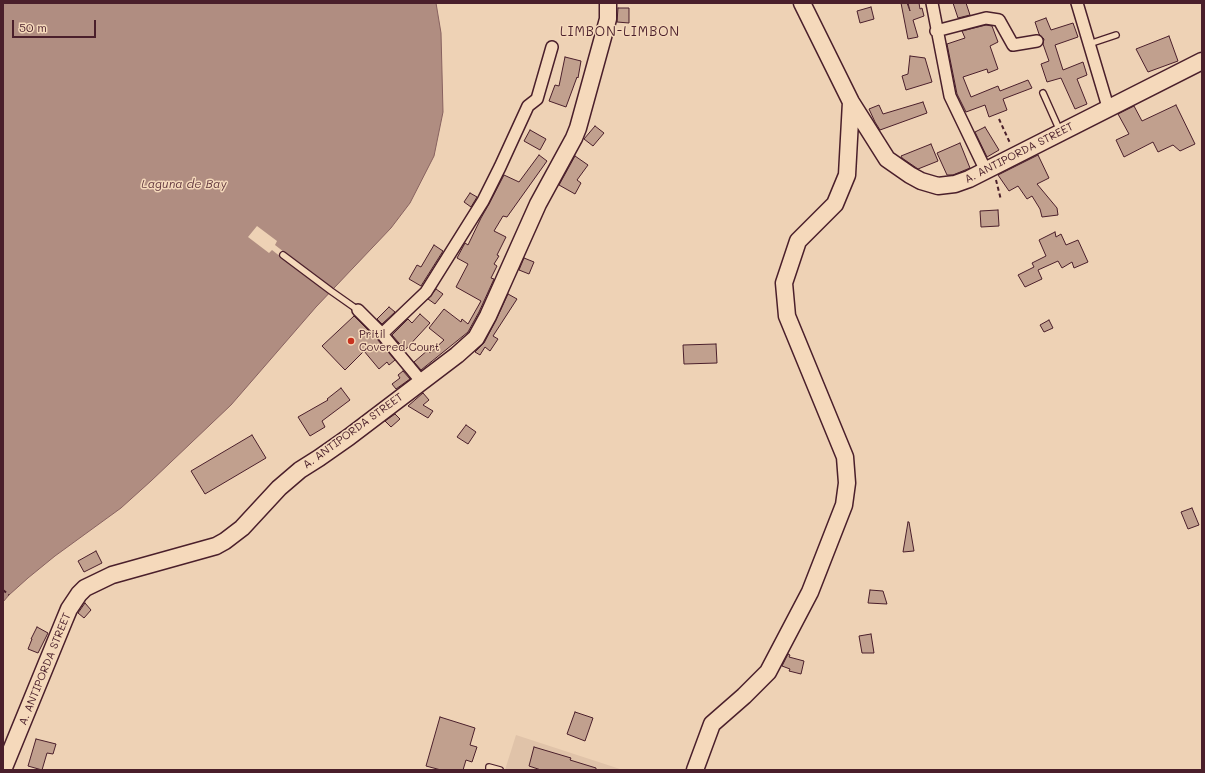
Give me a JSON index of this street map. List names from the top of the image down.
{
  "streets": {
    "street": ["A. ANTIPORDA STREET"]
  },
  "districts": ["LIMBON-LIMBON"],
  "water": ["Laguna de Bay"],
  "places": ["Pritil Covered Court"],
  "scale_bar": "50 m"
}
